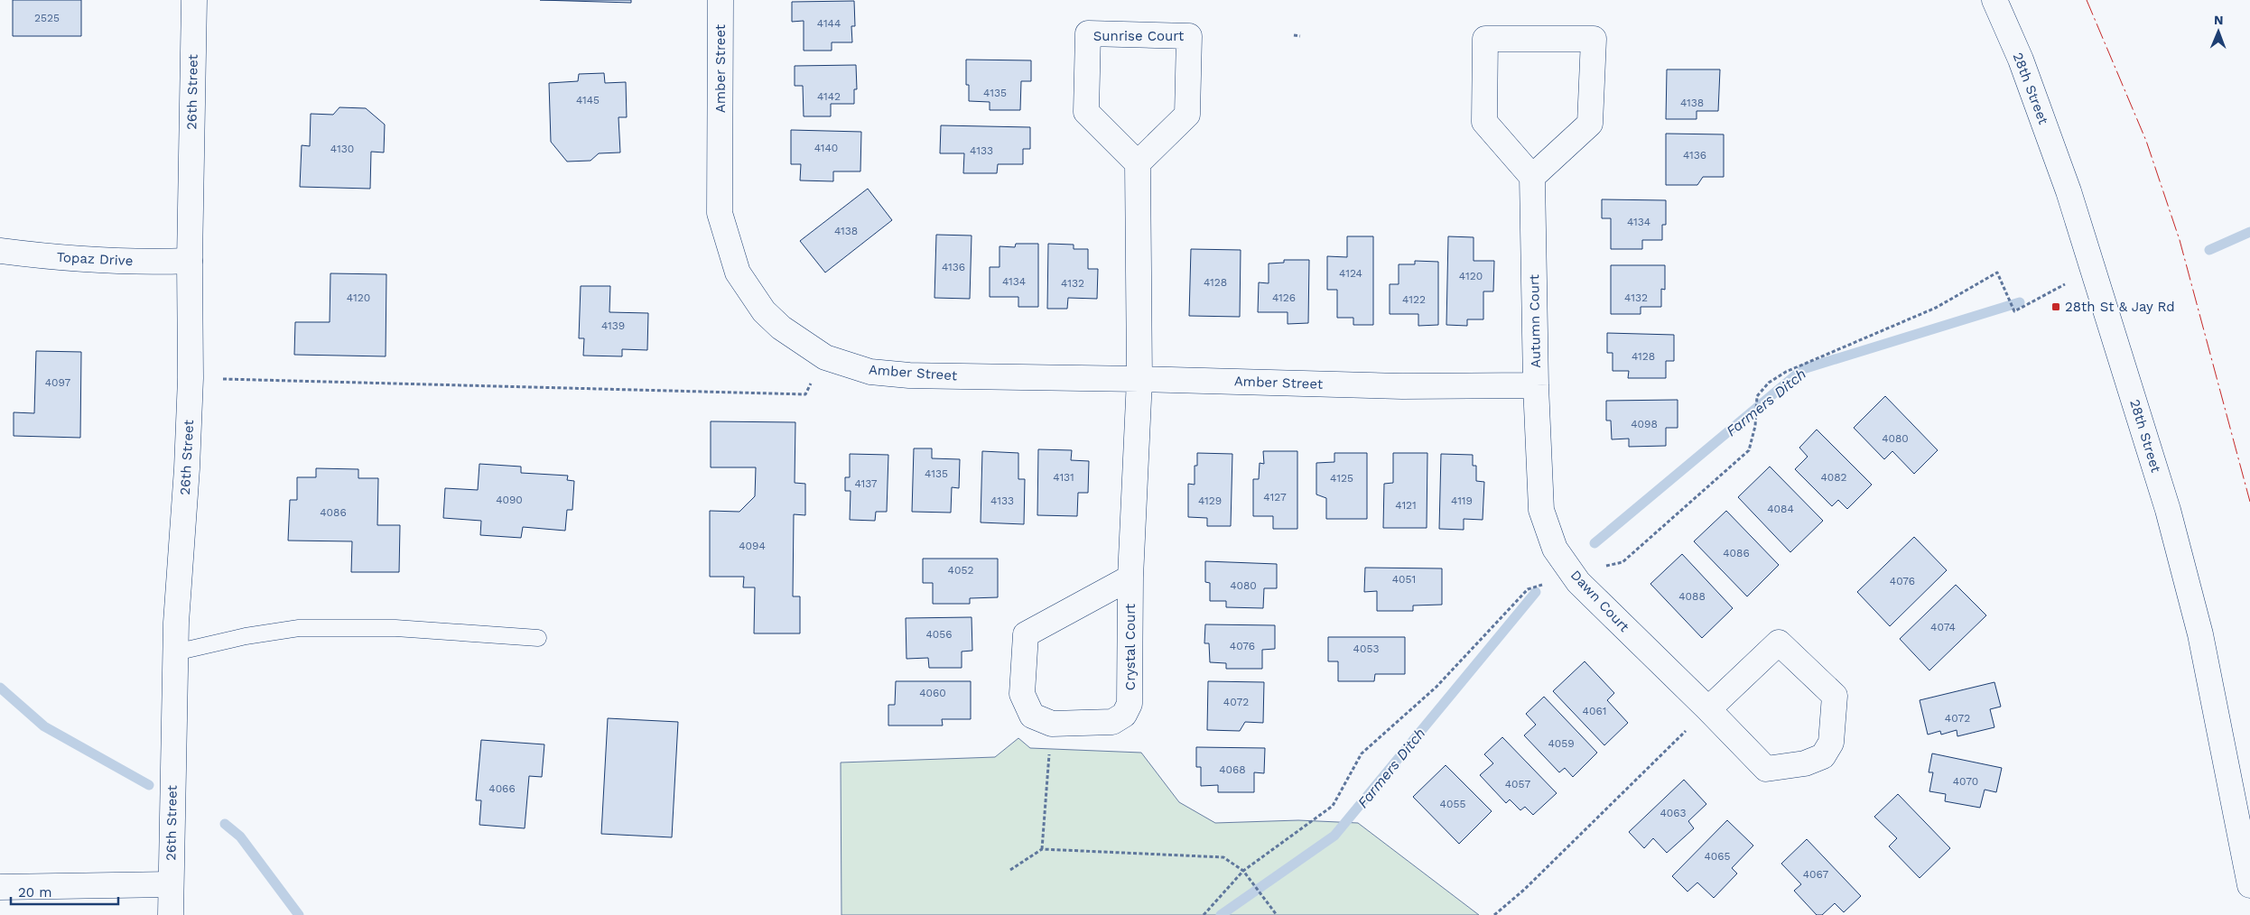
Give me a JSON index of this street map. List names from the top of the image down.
{
  "streets": {
    "main road": [
      "Sunrise Court",
      "Amber Street",
      "28th Street",
      "26th Street",
      "Topaz Drive",
      "Autumn Court",
      "Dawn Court",
      "Crystal Court"
    ]
  },
  "crossings": [
    ["Amber Street", "Autumn Court"],
    ["Amber Street", "Crystal Court"],
    ["26th Street", "Topaz Drive"],
    ["Autumn Court", "Dawn Court"]
  ],
  "water": ["Farmers Ditch"],
  "places": {
    "transit": ["28th St & Jay Rd"]
  },
  "house_numbers": [
    "2525",
    "4144",
    "4135",
    "4142",
    "4145",
    "4138",
    "4140",
    "4130",
    "4133",
    "4136",
    "4134",
    "4138",
    "4136",
    "4124",
    "4120",
    "4134",
    "4128",
    "4132",
    "4120",
    "4126",
    "4132",
    "4122",
    "4139",
    "4128",
    "4097",
    "4098",
    "4080",
    "4135",
    "4131",
    "4082",
    "4125",
    "4137",
    "4127",
    "4090",
    "4133",
    "4129",
    "4119",
    "4121",
    "4084",
    "4086",
    "4094",
    "4086",
    "4052",
    "4051",
    "4076",
    "4080",
    "4088",
    "4074",
    "4056",
    "4076",
    "4053",
    "4060",
    "4072",
    "4061",
    "4072",
    "4059",
    "4068",
    "4070",
    "4057",
    "4066",
    "4055",
    "4063",
    "4065",
    "4067"
  ],
  "scale_bar": "20 m",
  "north": "top"
}
